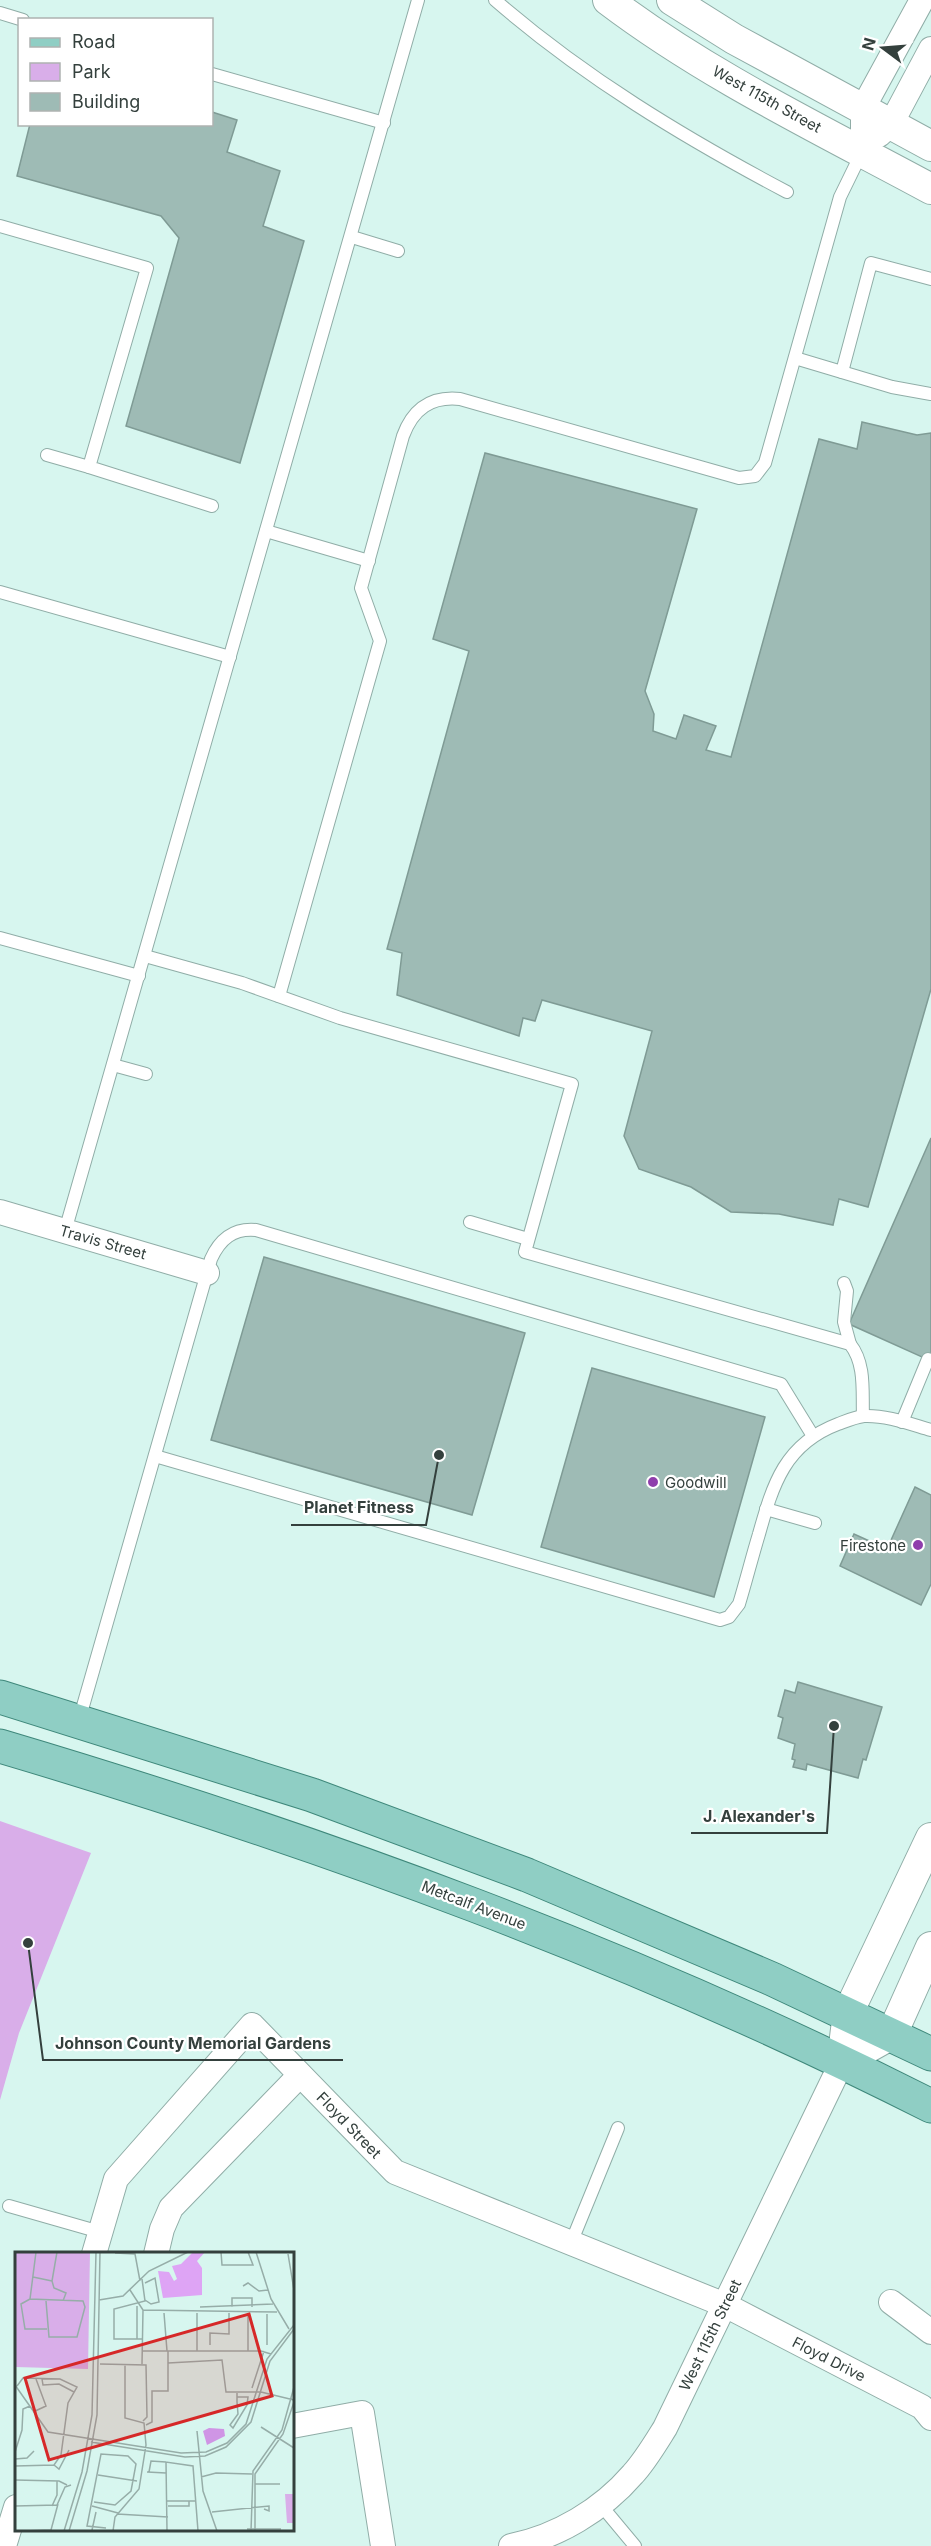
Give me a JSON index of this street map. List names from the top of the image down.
{
  "streets": {
    "main road": ["Metcalf Avenue"],
    "street": [
      "West 115th Street",
      "Travis Street",
      "Floyd Street",
      "Floyd Drive"
    ]
  },
  "crossings": [
    ["West 115th Street", "Metcalf Avenue"],
    ["West 115th Street", "Floyd Street"],
    ["West 115th Street", "Floyd Drive"],
    ["Floyd Street", "Floyd Drive"]
  ],
  "places": [
    "Planet Fitness",
    "Goodwill",
    "Firestone",
    "J. Alexander's",
    "Johnson County Memorial Gardens"
  ],
  "legend": ["Road", "Park", "Building"],
  "north": "left"
}
